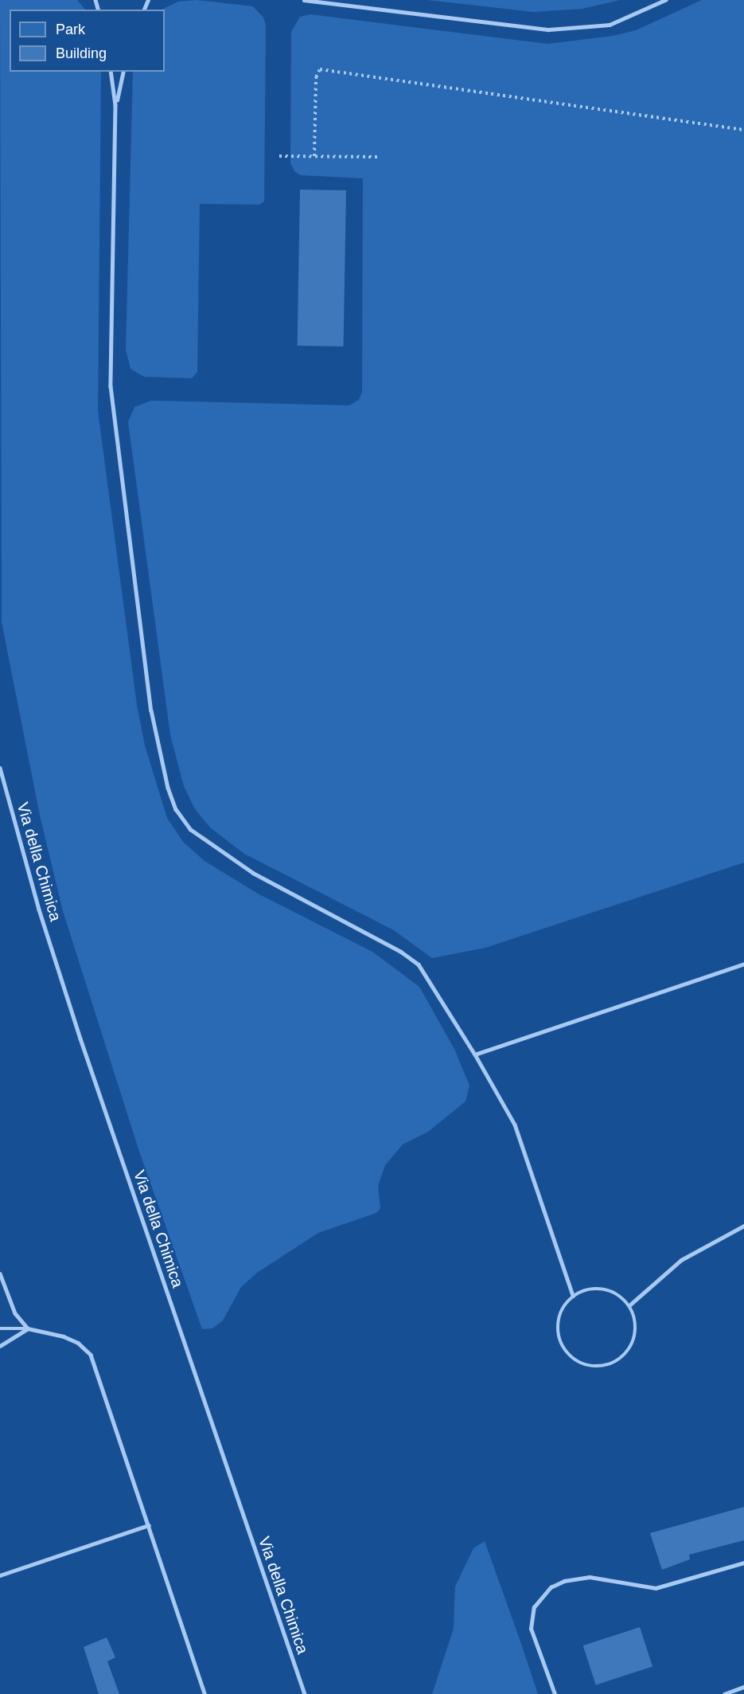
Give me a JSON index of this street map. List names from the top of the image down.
{
  "streets": {
    "lane": ["Via della Chimica"]
  },
  "legend": ["Park", "Building"]
}
